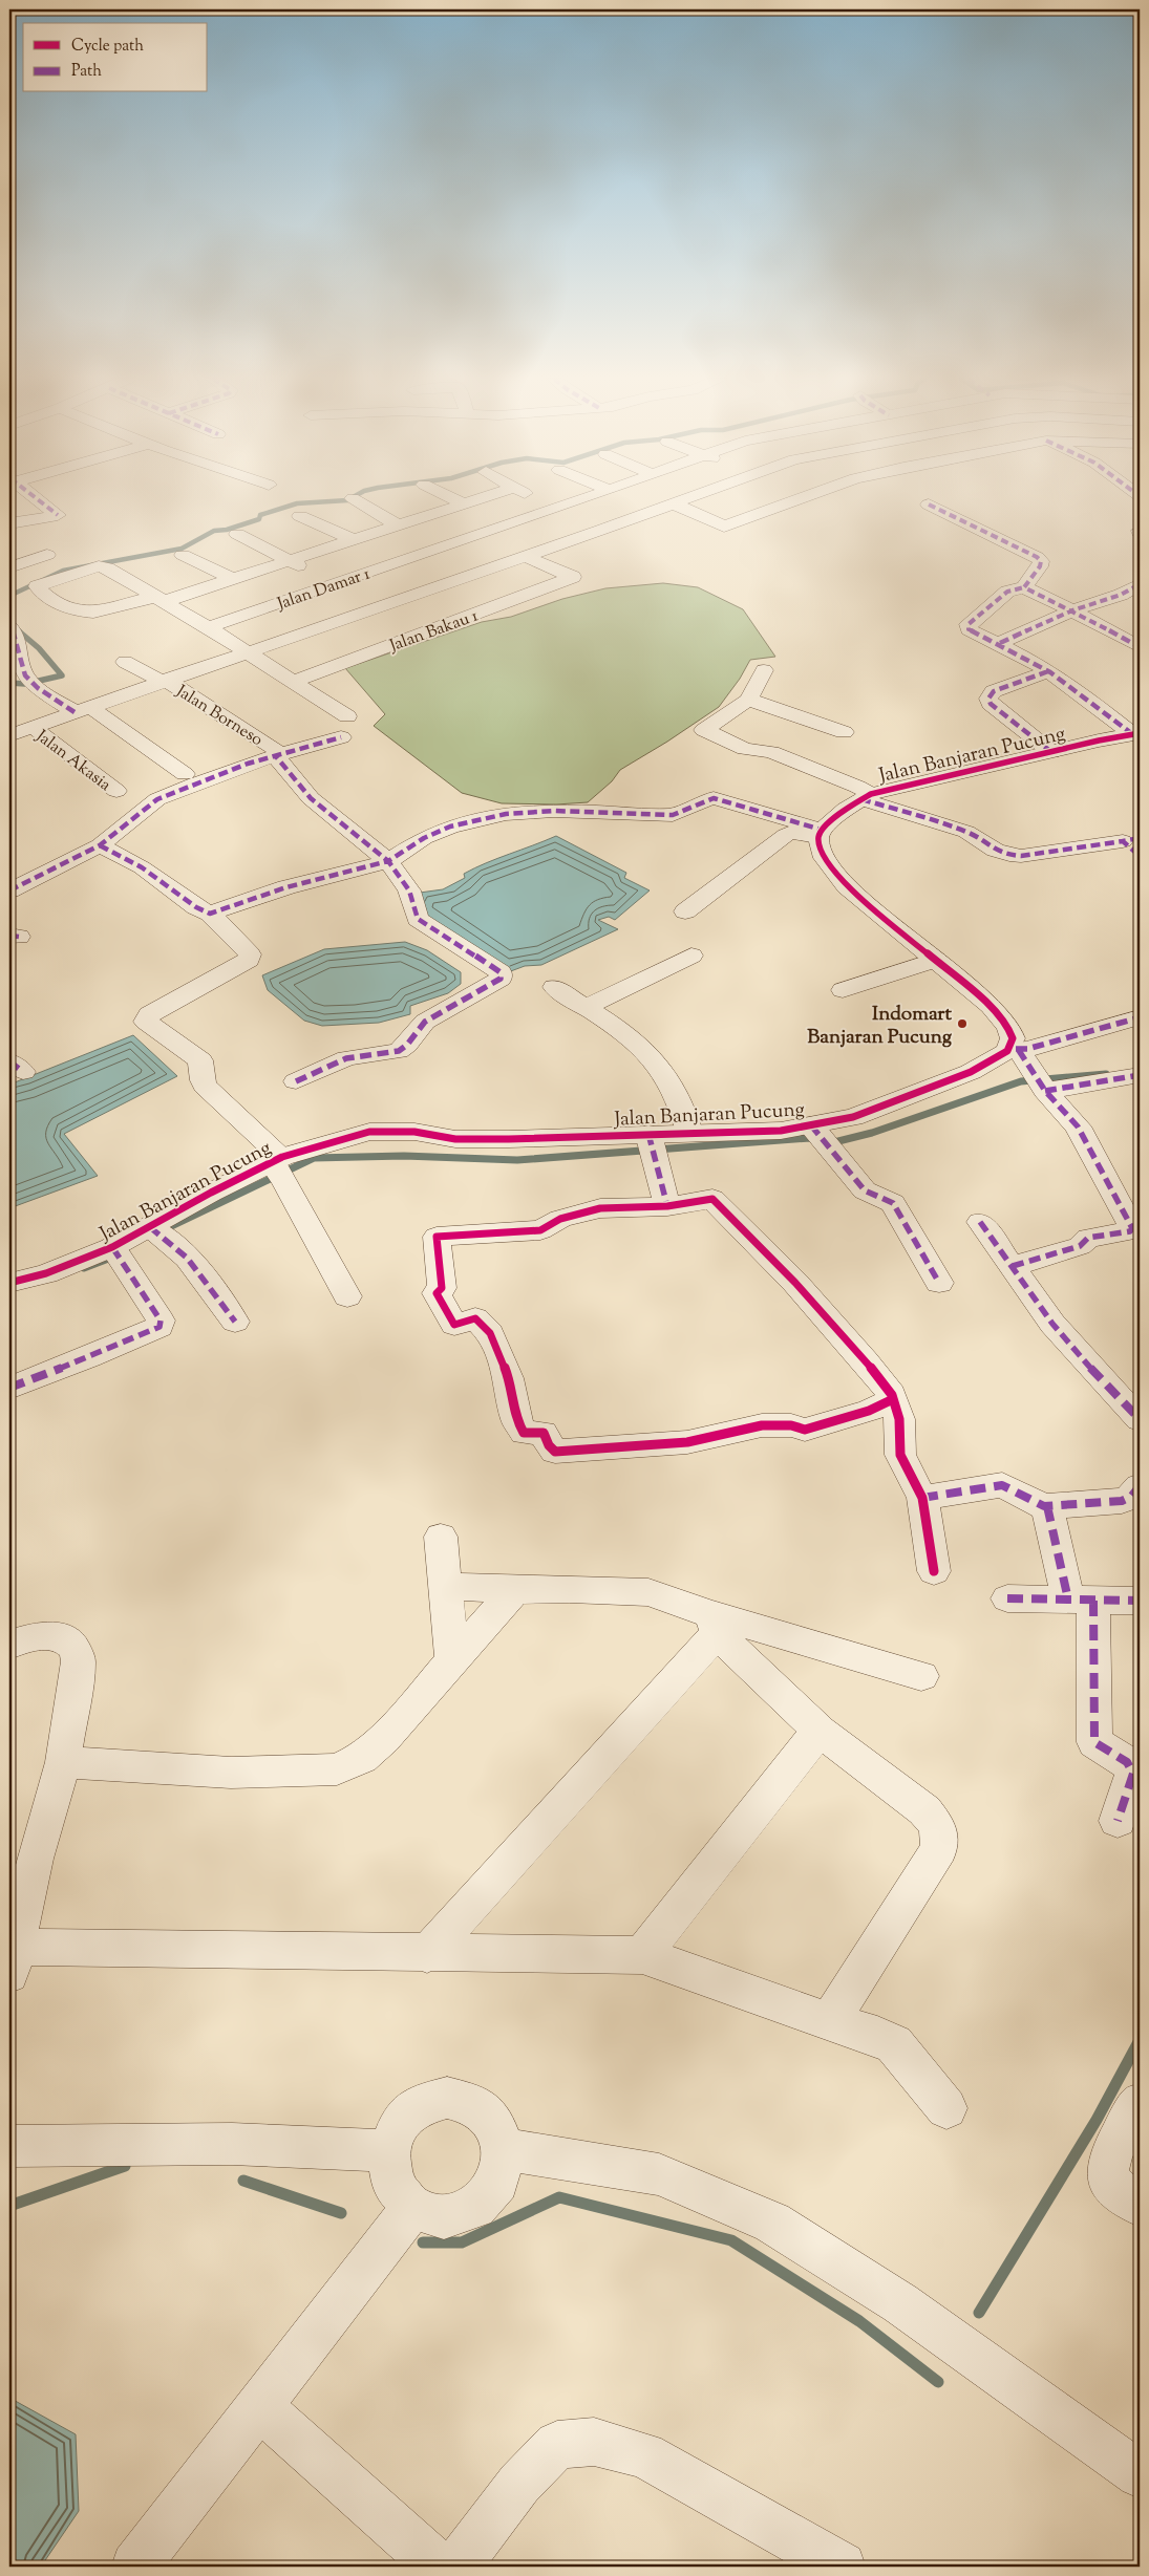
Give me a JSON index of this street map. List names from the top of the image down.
{
  "streets": {
    "street": [
      "Jalan Damar 1",
      "Jalan Bakau 1",
      "Jalan Borneso",
      "Jalan Banjaran Pucung",
      "Jalan Akasia"
    ]
  },
  "places": ["Indomart Banjaran Pucung"],
  "legend": ["Cycle path", "Path"]
}
